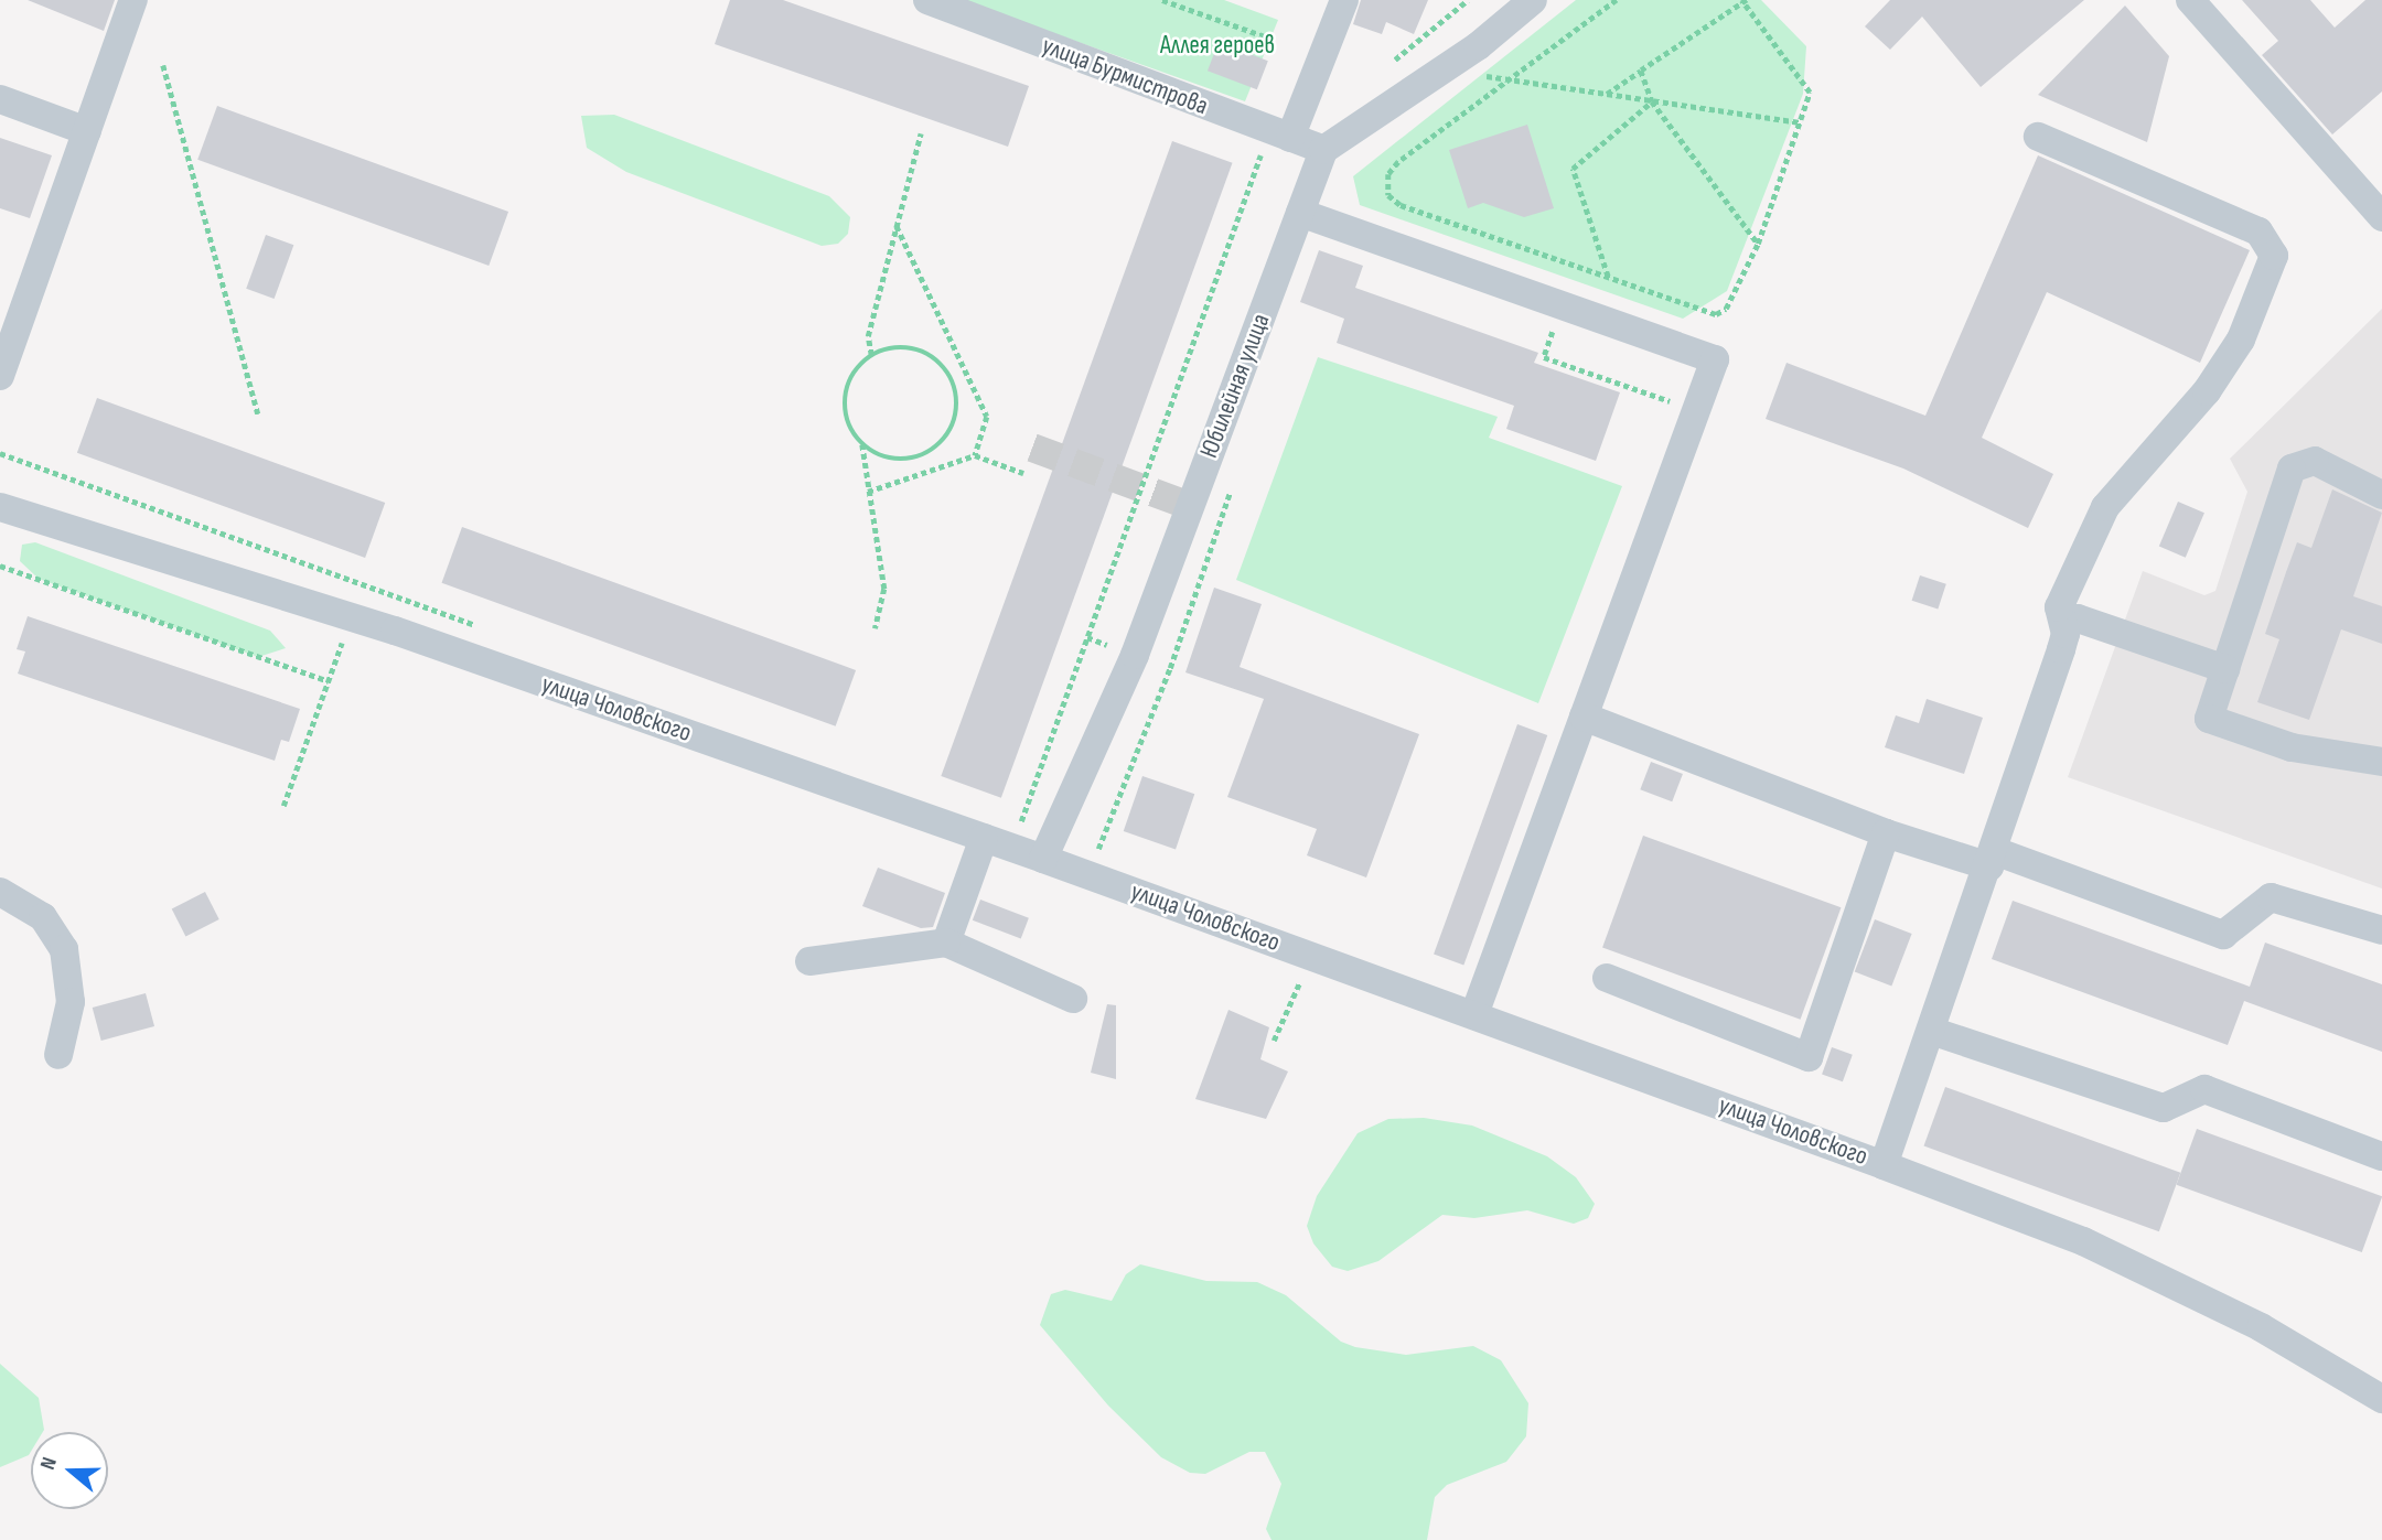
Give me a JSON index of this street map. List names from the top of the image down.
{
  "streets": {
    "street": ["улица Бурмистрова", "Юбилейная улица", "улица Чоловского"]
  },
  "crossings": [
    ["улица Бурмистрова", "Юбилейная улица"],
    ["Юбилейная улица", "улица Чоловского"]
  ],
  "parks": ["Аллея героев"],
  "north": "left"
}
